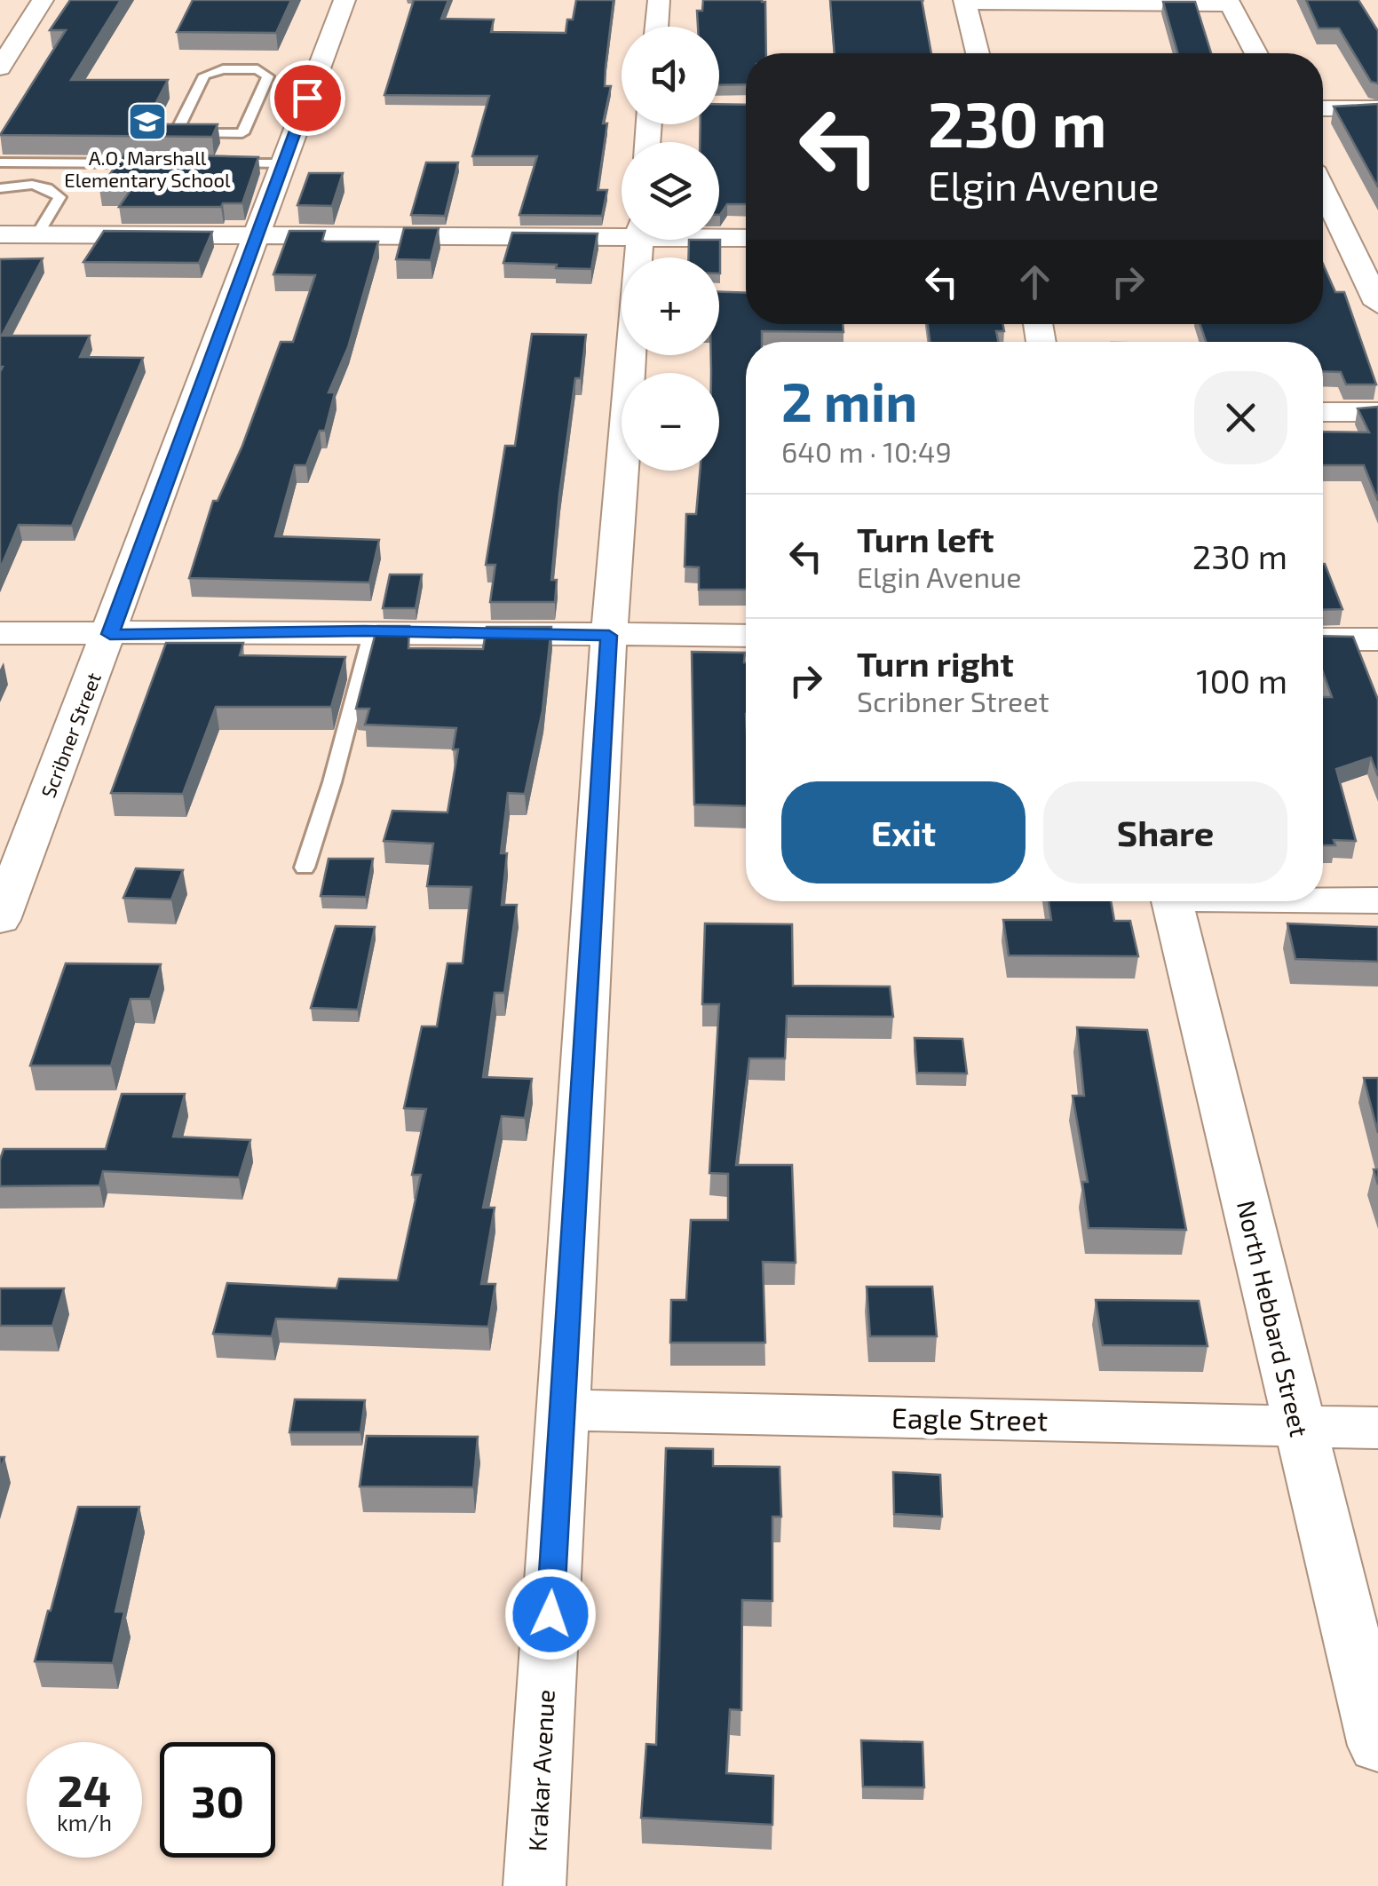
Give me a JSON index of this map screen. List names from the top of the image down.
{
  "streets": {
    "street": [
      "Scribner Street",
      "North Hebbard Street",
      "Eagle Street",
      "Krakar Avenue"
    ]
  },
  "crossings": [
    ["North Hebbard Street", "Eagle Street"],
    ["Eagle Street", "Krakar Avenue"]
  ],
  "places": {
    "school or university": ["A.O. Marshall Elementary School"]
  },
  "page": {
    "map_buttons": ["+", "−"],
    "turn": ["230 m", "Elgin Avenue"],
    "heading": ["2 min", "640 m · 10:49"],
    "list": [
      {
        "name": "Turn left",
        "note": "Elgin Avenue",
        "value": "230 m"
      },
      {
        "name": "Turn right",
        "note": "Scribner Street",
        "value": "100 m"
      }
    ],
    "buttons": ["Exit", "Share"],
    "speed": "24 km/h",
    "limit": "30"
  }
}
